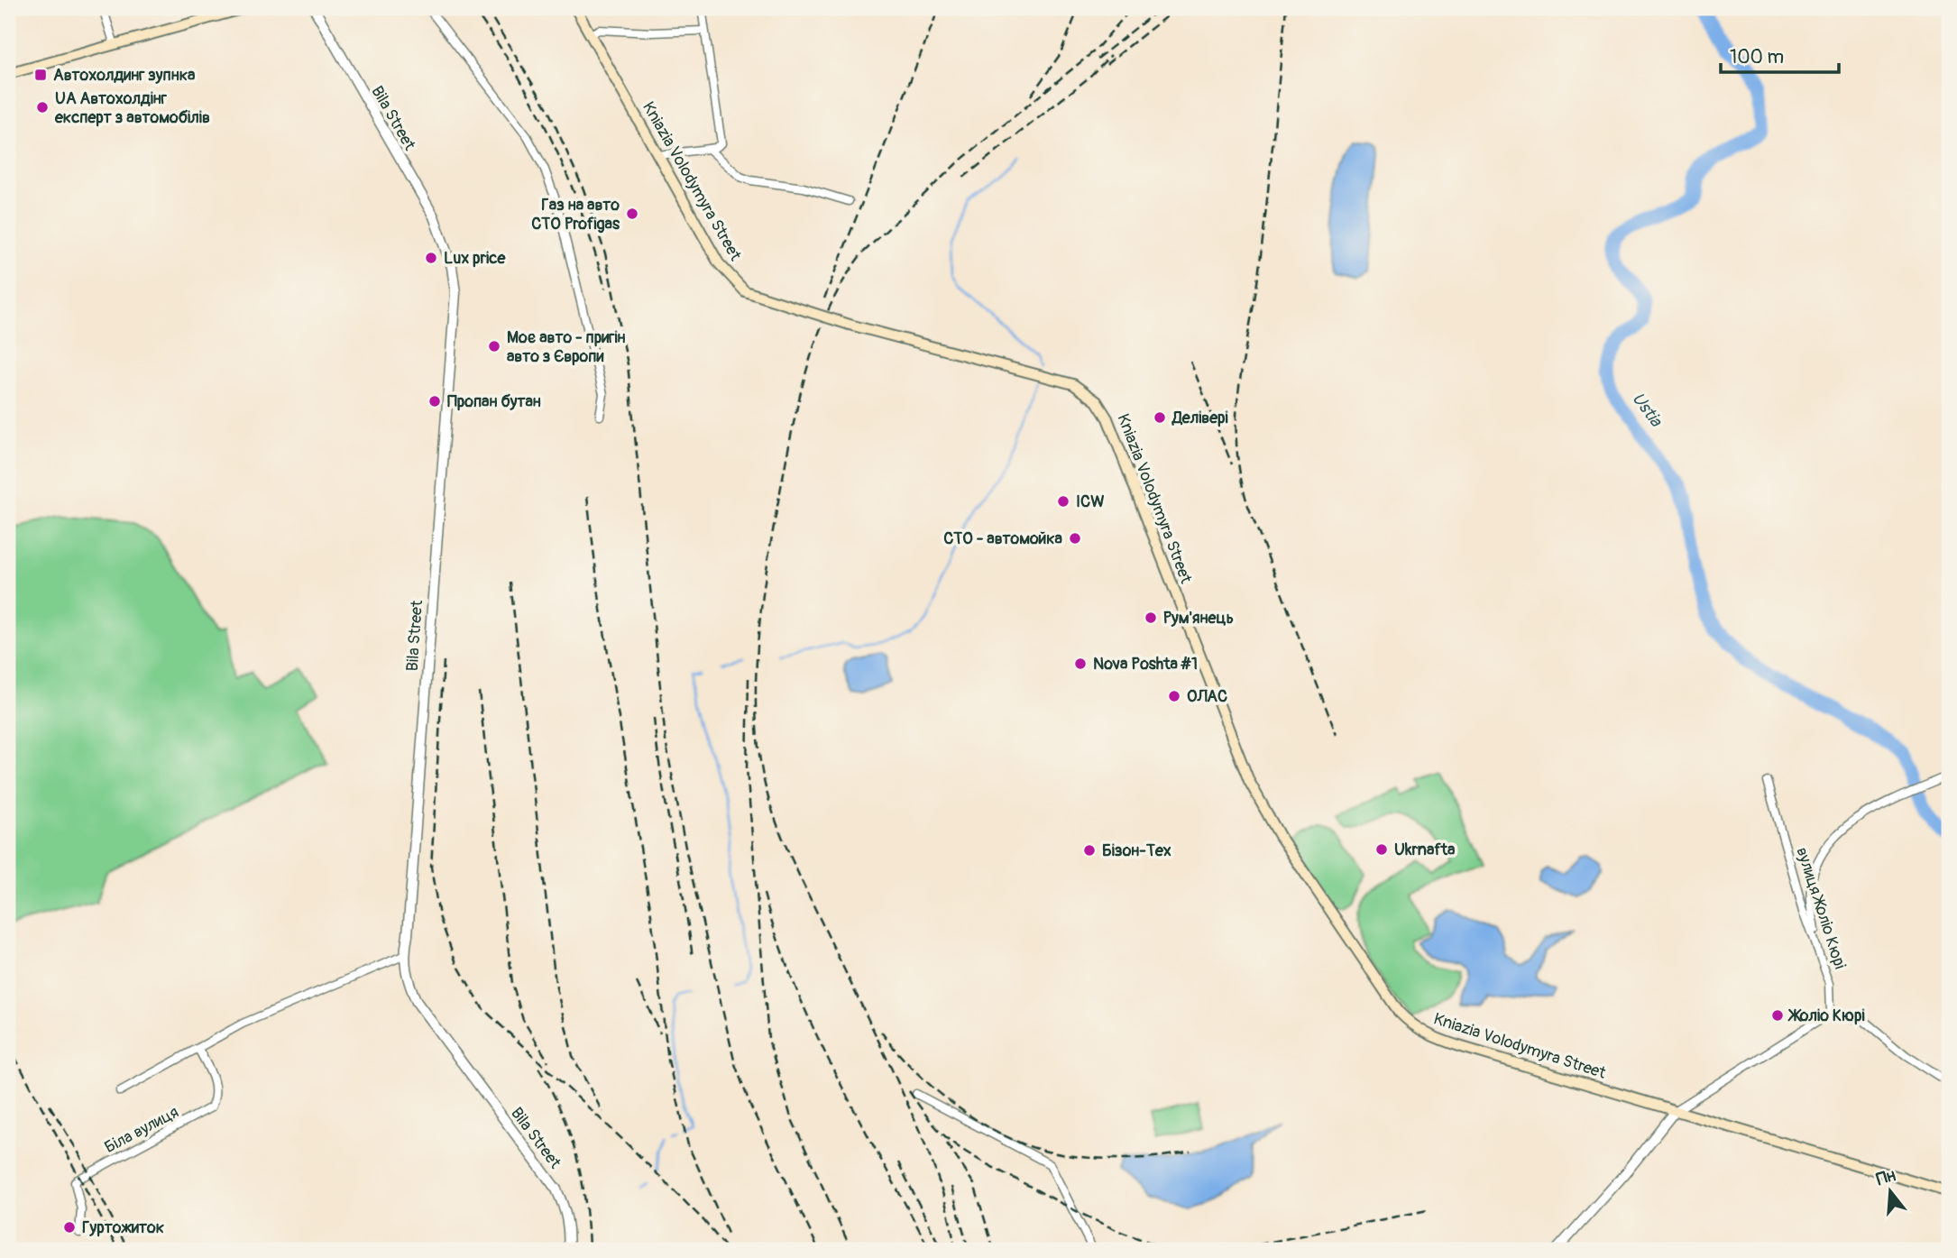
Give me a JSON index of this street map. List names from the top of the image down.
{
  "streets": {
    "main road": ["Kniazia Volodymyra Street"],
    "street": ["Bila Street", "вулиця Жоліо Кюрі", "Біла вулиця"]
  },
  "water": ["Ustia"],
  "places": {
    "transit": ["Автохолдинг зупнка"],
    "other": [
      "UA Автохолдінг експерт з автомобілів",
      "Газ на авто СТО Profigas",
      "Lux price",
      "Моє авто - пригін авто з Європи",
      "Пропан бутан",
      "Делівері",
      "ICW",
      "СТО - автомойка",
      "Рум'янець",
      "Nova Poshta #1",
      "ОЛАС",
      "Ukrnafta",
      "Бізон-Тех",
      "Жоліо Кюрі",
      "Гуртожиток"
    ]
  },
  "scale_bar": "100 m",
  "north": "top"
}
